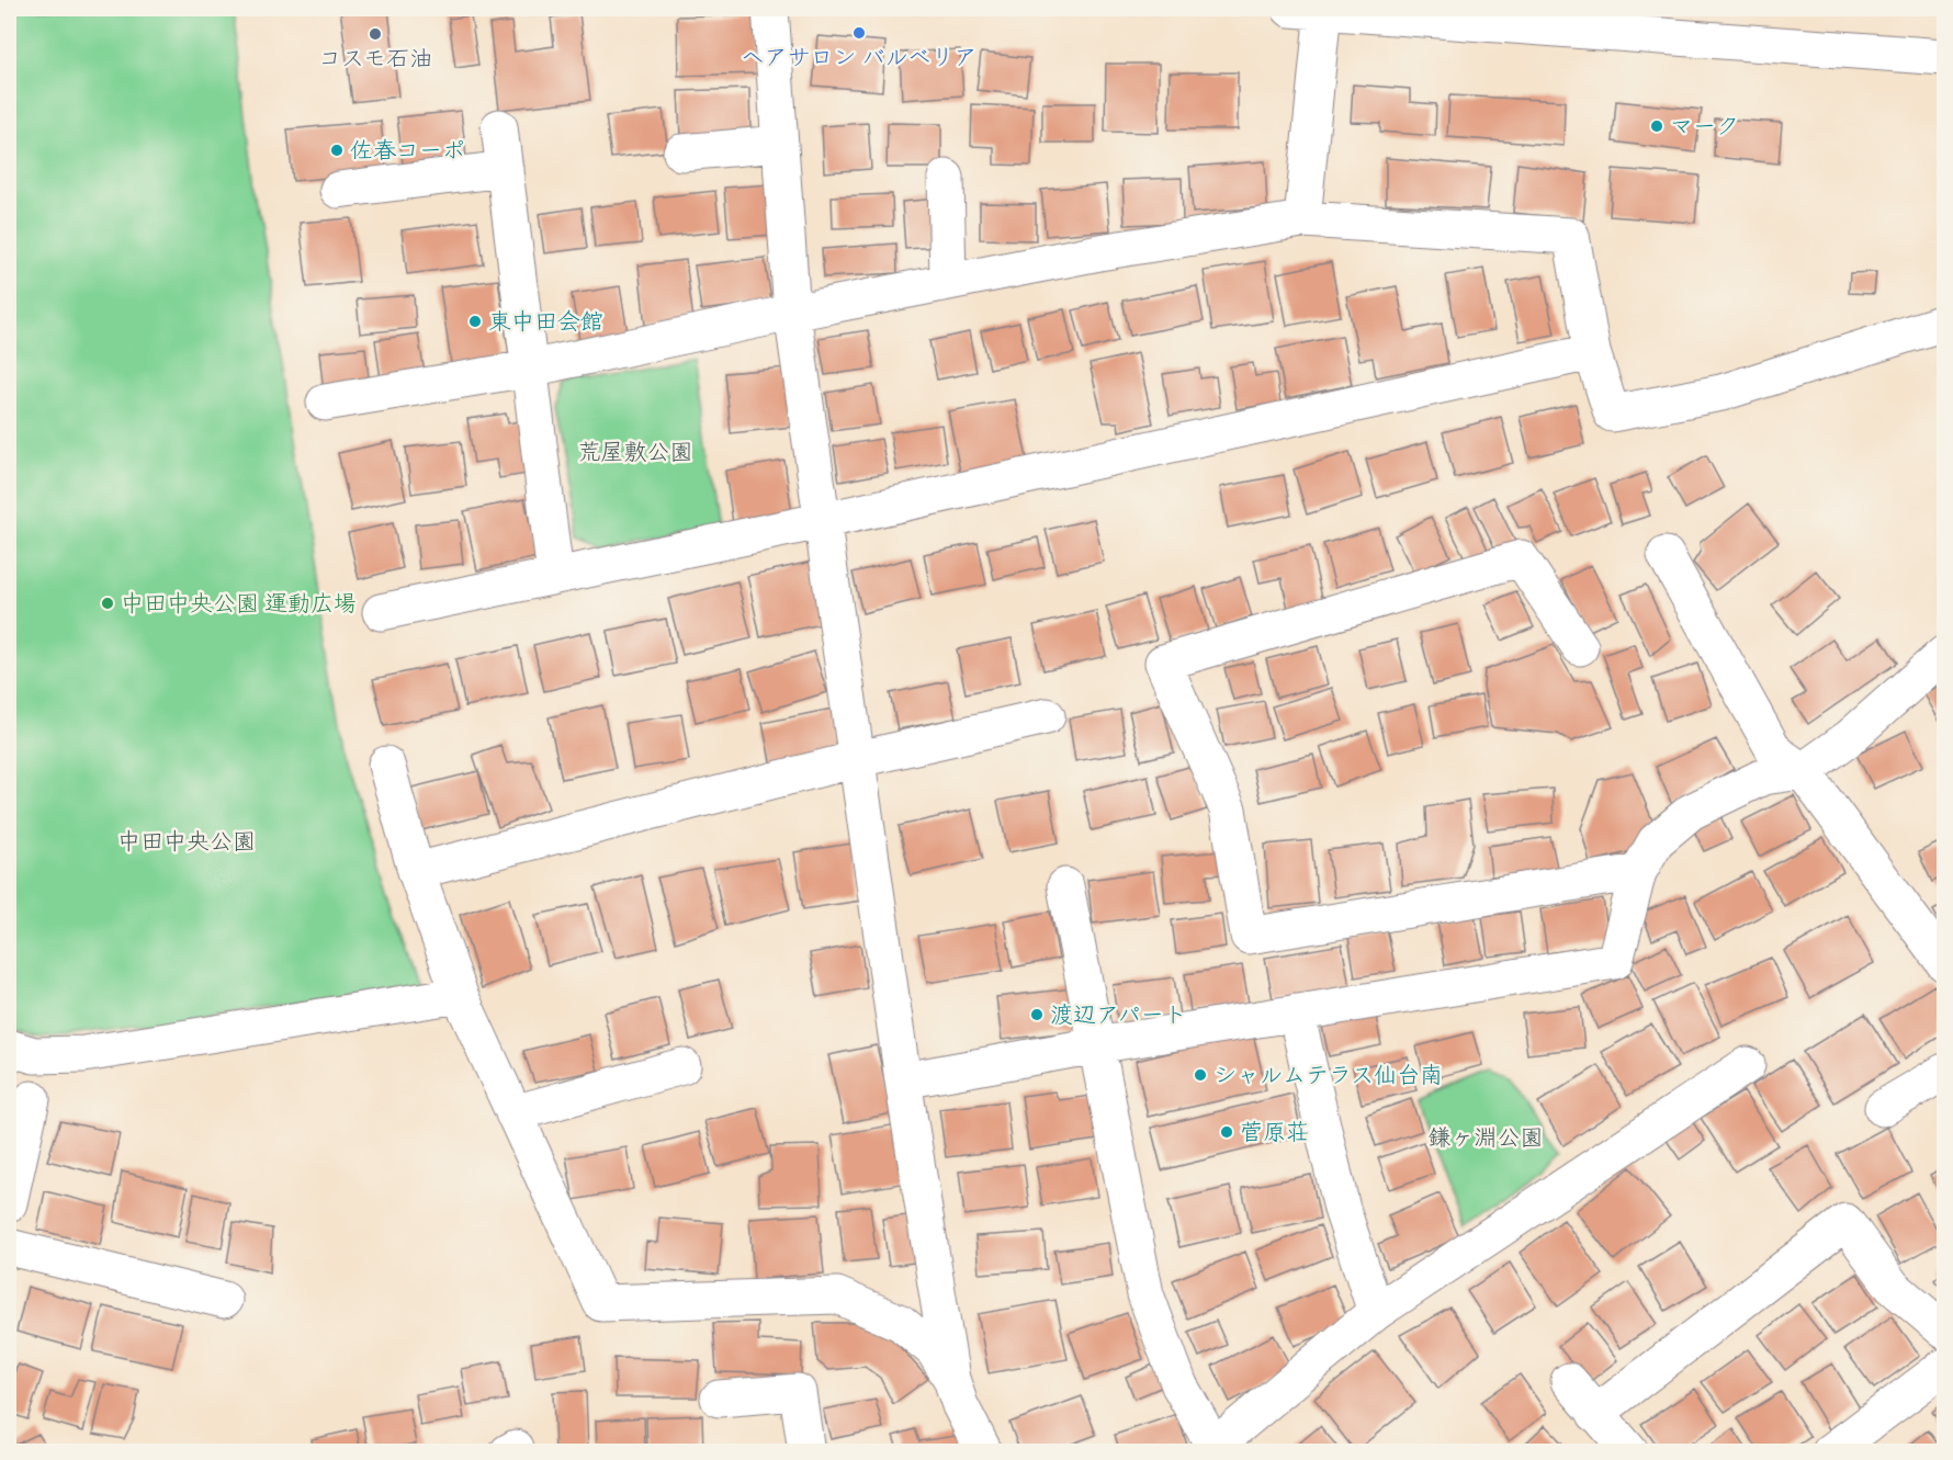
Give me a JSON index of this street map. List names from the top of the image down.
{
  "parks": ["荒屋敷公園", "中田中央公園", "鎌ヶ淵公園"],
  "places": [
    "ヘアサロン バルべリア",
    "コスモ石油",
    "マーク",
    "佐春コーポ",
    "東中田会館",
    "中田中央公園 運動広場",
    "渡辺アパート",
    "シャルムテラス仙台南",
    "菅原荘"
  ]
}
